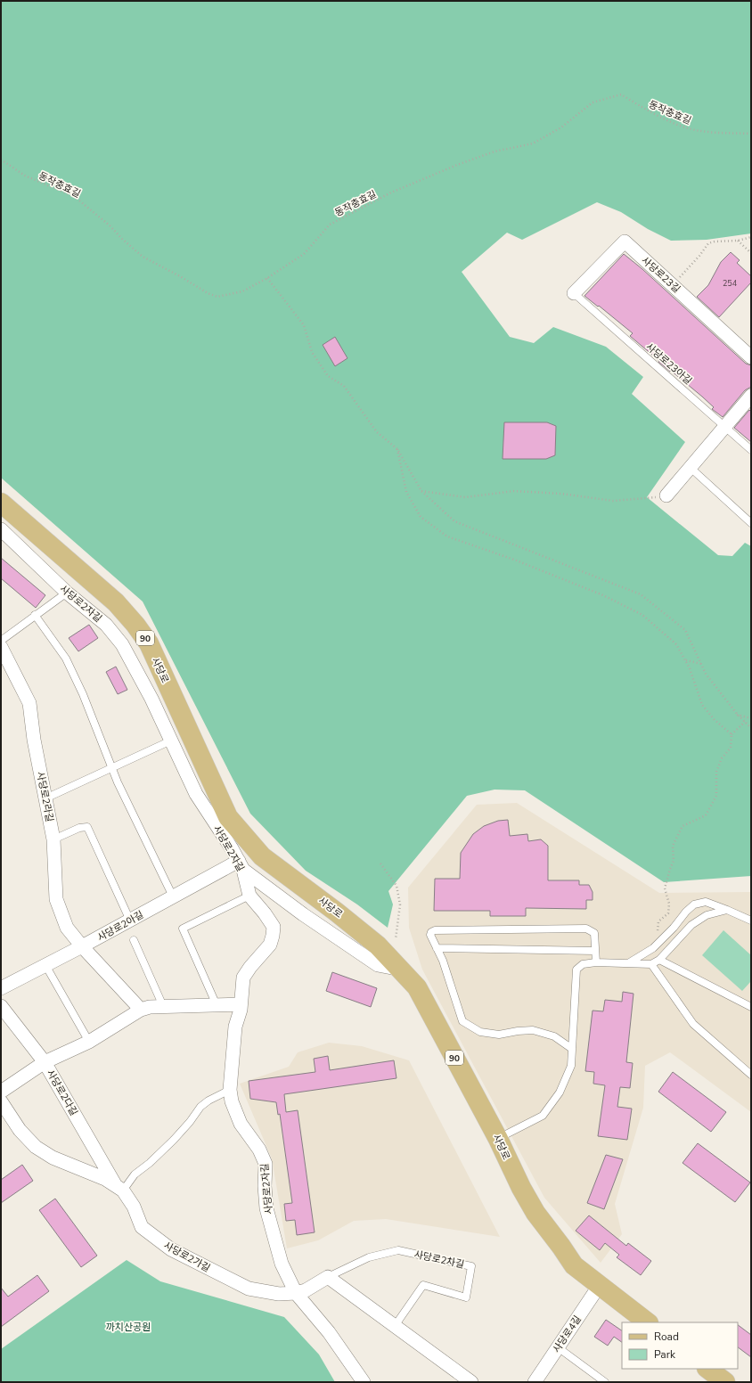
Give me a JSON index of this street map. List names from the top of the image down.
{
  "streets": {
    "main road": ["90", "사당로"],
    "street": [
      "사당로23길",
      "사당로2자길",
      "사당로2라길",
      "사당로2아길",
      "사당로2다길",
      "사당로2가길",
      "사당로2차길",
      "사당로4길"
    ],
    "lane": ["사당로23아길"],
    "path": ["동작충효길"]
  },
  "crossings": [
    ["사당로23길", "사당로23아길"],
    ["사당로2자길", "사당로2아길"],
    ["사당로2자길", "사당로2가길"],
    ["사당로2자길", "사당로2차길"],
    ["사당로", "사당로4길"],
    ["사당로2라길", "사당로2아길"],
    ["사당로2다길", "사당로2가길"],
    ["사당로2가길", "사당로2차길"]
  ],
  "parks": ["까치산공원"],
  "house_numbers": ["254"],
  "legend": ["Road", "Park"]
}
